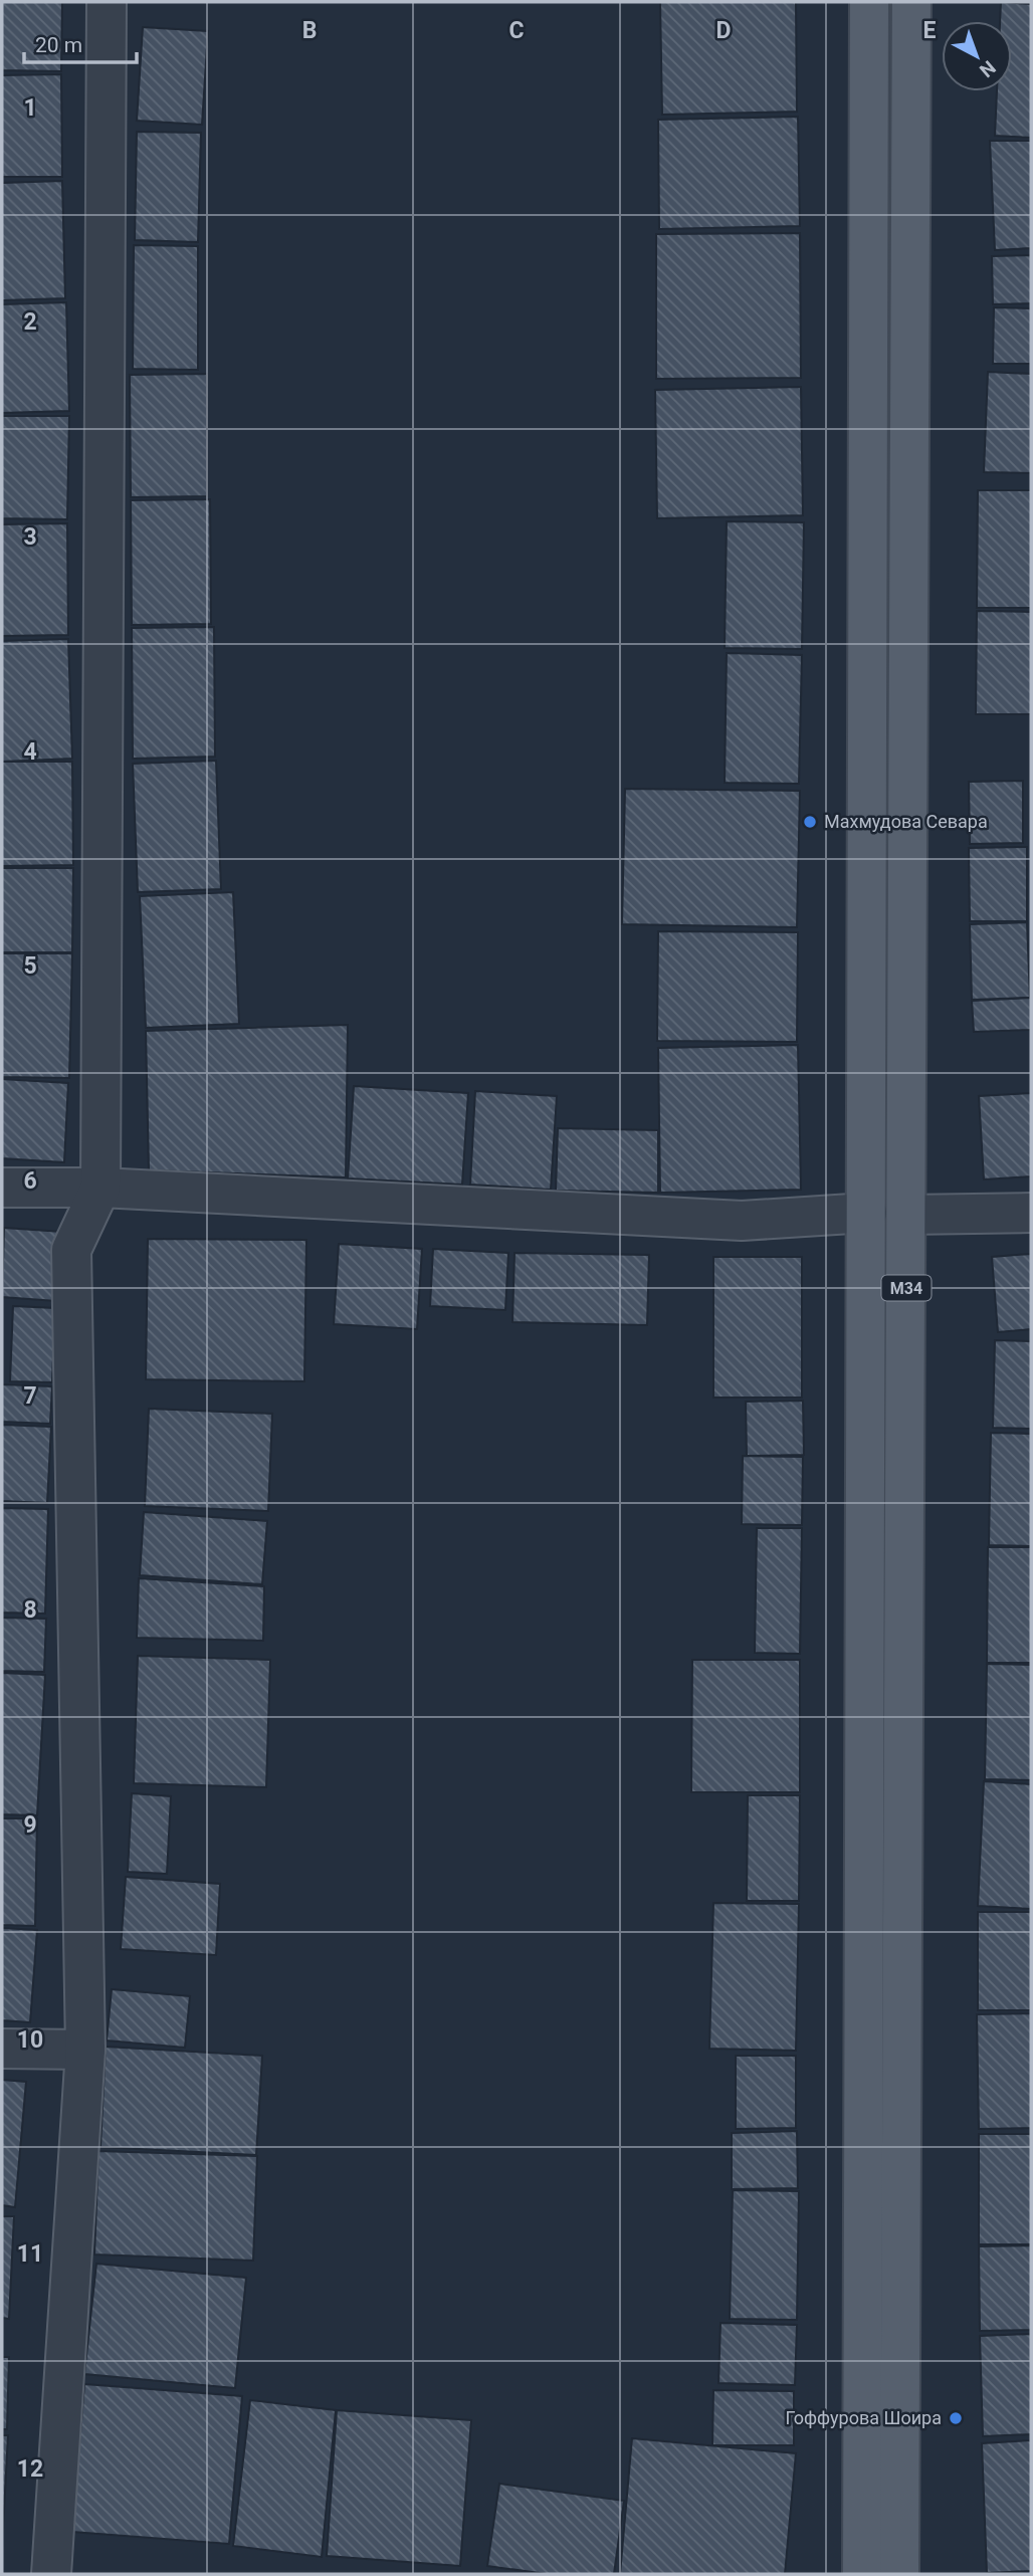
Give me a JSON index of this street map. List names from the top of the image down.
{
  "streets": {
    "main road": ["M34"]
  },
  "places": ["Махмудова Севара", "Гоффурова Шоира"],
  "scale_bar": "20 m",
  "north": "bottom right",
  "grid": {
    "columns": [
      "B",
      "C",
      "D",
      "E"
    ],
    "rows": [
      "1",
      "2",
      "3",
      "4",
      "5",
      "6",
      "7",
      "8",
      "9",
      "10",
      "11",
      "12"
    ]
  }
}
